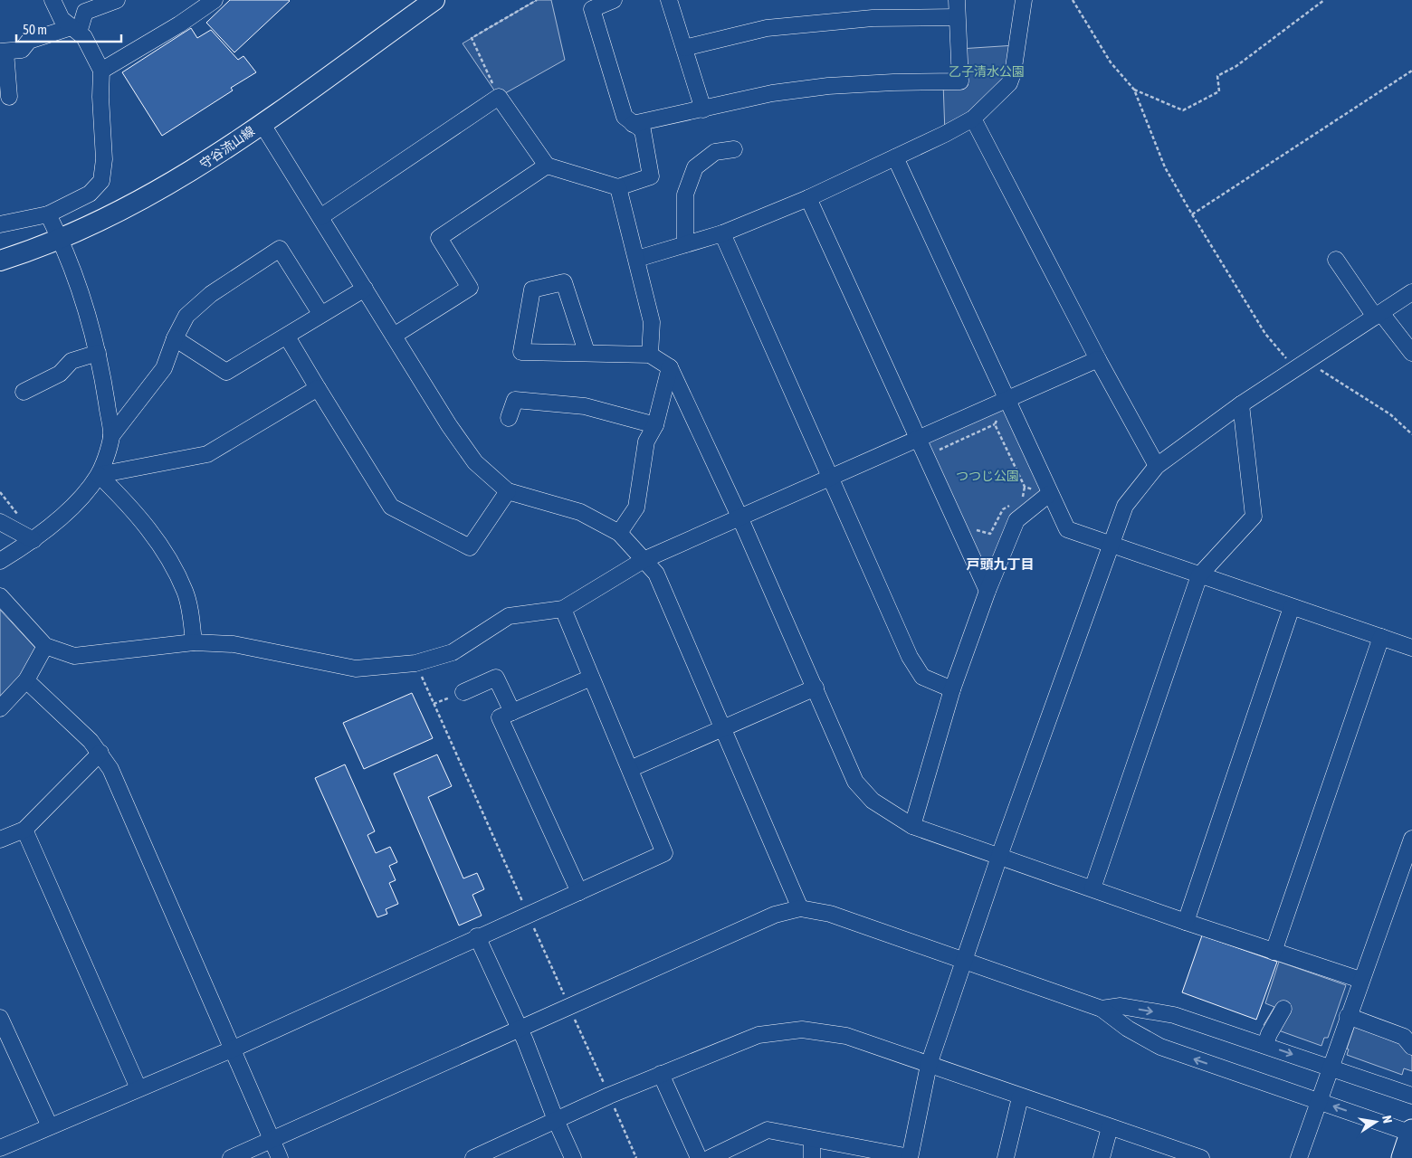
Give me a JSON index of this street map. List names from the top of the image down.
{
  "streets": {
    "main road": ["守谷流山線"]
  },
  "districts": ["戸頭九丁目"],
  "parks": ["乙子清水公園", "つつじ公園"],
  "scale_bar": "50 m",
  "north": "right"
}
